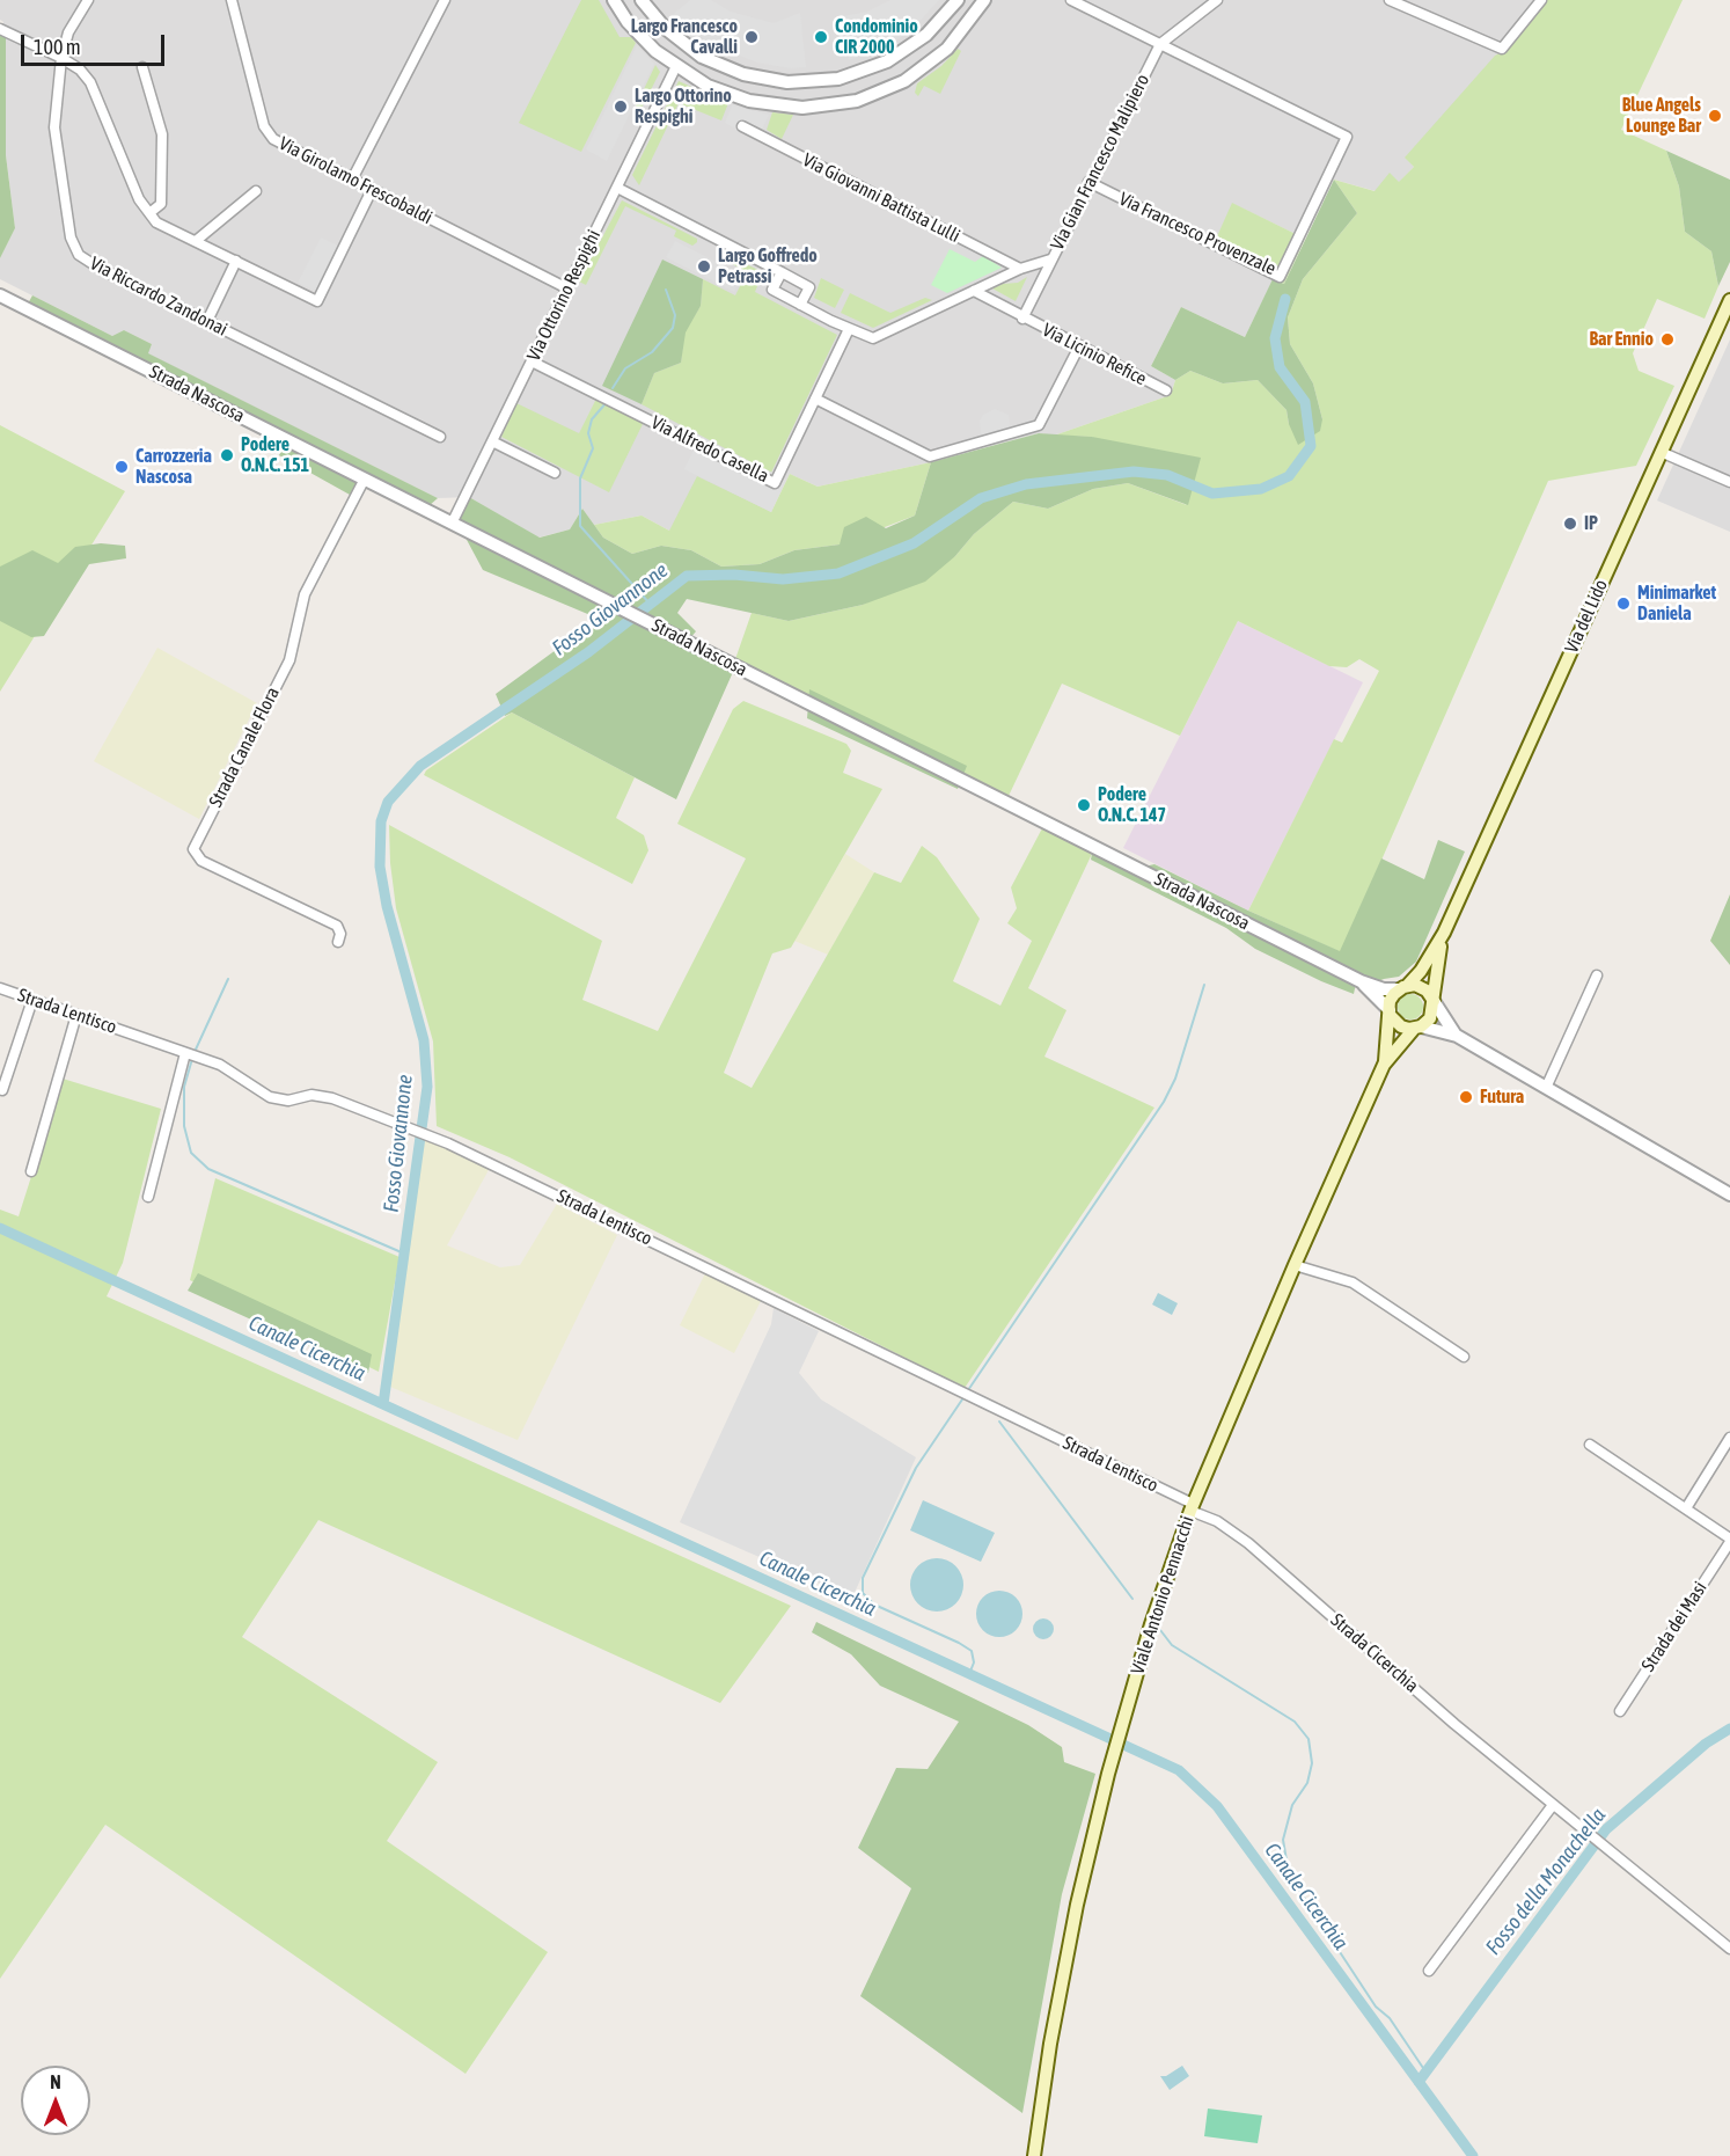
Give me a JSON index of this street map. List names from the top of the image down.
{
  "streets": {
    "main road": ["Via del Lido", "Viale Antonio Pennacchi"],
    "street": [
      "Via Gian Francesco Malipiero",
      "Via Girolamo Frescobaldi",
      "Via Giovanni Battista Lulli",
      "Via Francesco Provenzale",
      "Via Ottorino Respighi",
      "Via Riccardo Zandonai",
      "Via Licinio Refice",
      "Strada Nascosa",
      "Via Alfredo Casella",
      "Strada Canale Flora",
      "Strada Lentisco",
      "Strada dei Masi",
      "Strada Cicerchia"
    ]
  },
  "crossings": [
    ["Via Gian Francesco Malipiero", "Via Giovanni Battista Lulli"],
    ["Via Gian Francesco Malipiero", "Via Francesco Provenzale"],
    ["Via Gian Francesco Malipiero", "Via Licinio Refice"],
    ["Via Gian Francesco Malipiero", "Via Alfredo Casella"],
    ["Via Girolamo Frescobaldi", "Via Ottorino Respighi"],
    ["Via Ottorino Respighi", "Strada Nascosa"],
    ["Via Ottorino Respighi", "Via Alfredo Casella"],
    ["Strada Nascosa", "Via del Lido"],
    ["Strada Nascosa", "Strada Canale Flora"],
    ["Strada Nascosa", "Viale Antonio Pennacchi"],
    ["Via del Lido", "Viale Antonio Pennacchi"],
    ["Strada Lentisco", "Viale Antonio Pennacchi"],
    ["Strada Lentisco", "Strada Cicerchia"],
    ["Viale Antonio Pennacchi", "Strada Cicerchia"]
  ],
  "water": ["Fosso Giovannone", "Canale Cicerchia", "Fosso della Monachella"],
  "places": [
    "Largo Francesco Cavalli",
    "Condominio CIR 2000",
    "Largo Ottorino Respighi",
    "Blue Angels Lounge Bar",
    "Largo Goffredo Petrassi",
    "Bar Ennio",
    "Podere O.N.C. 151",
    "Carrozzeria Nascosa",
    "IP",
    "Minimarket Daniela",
    "Podere O.N.C. 147",
    "Futura"
  ],
  "scale_bar": "100 m",
  "north": "top"
}
